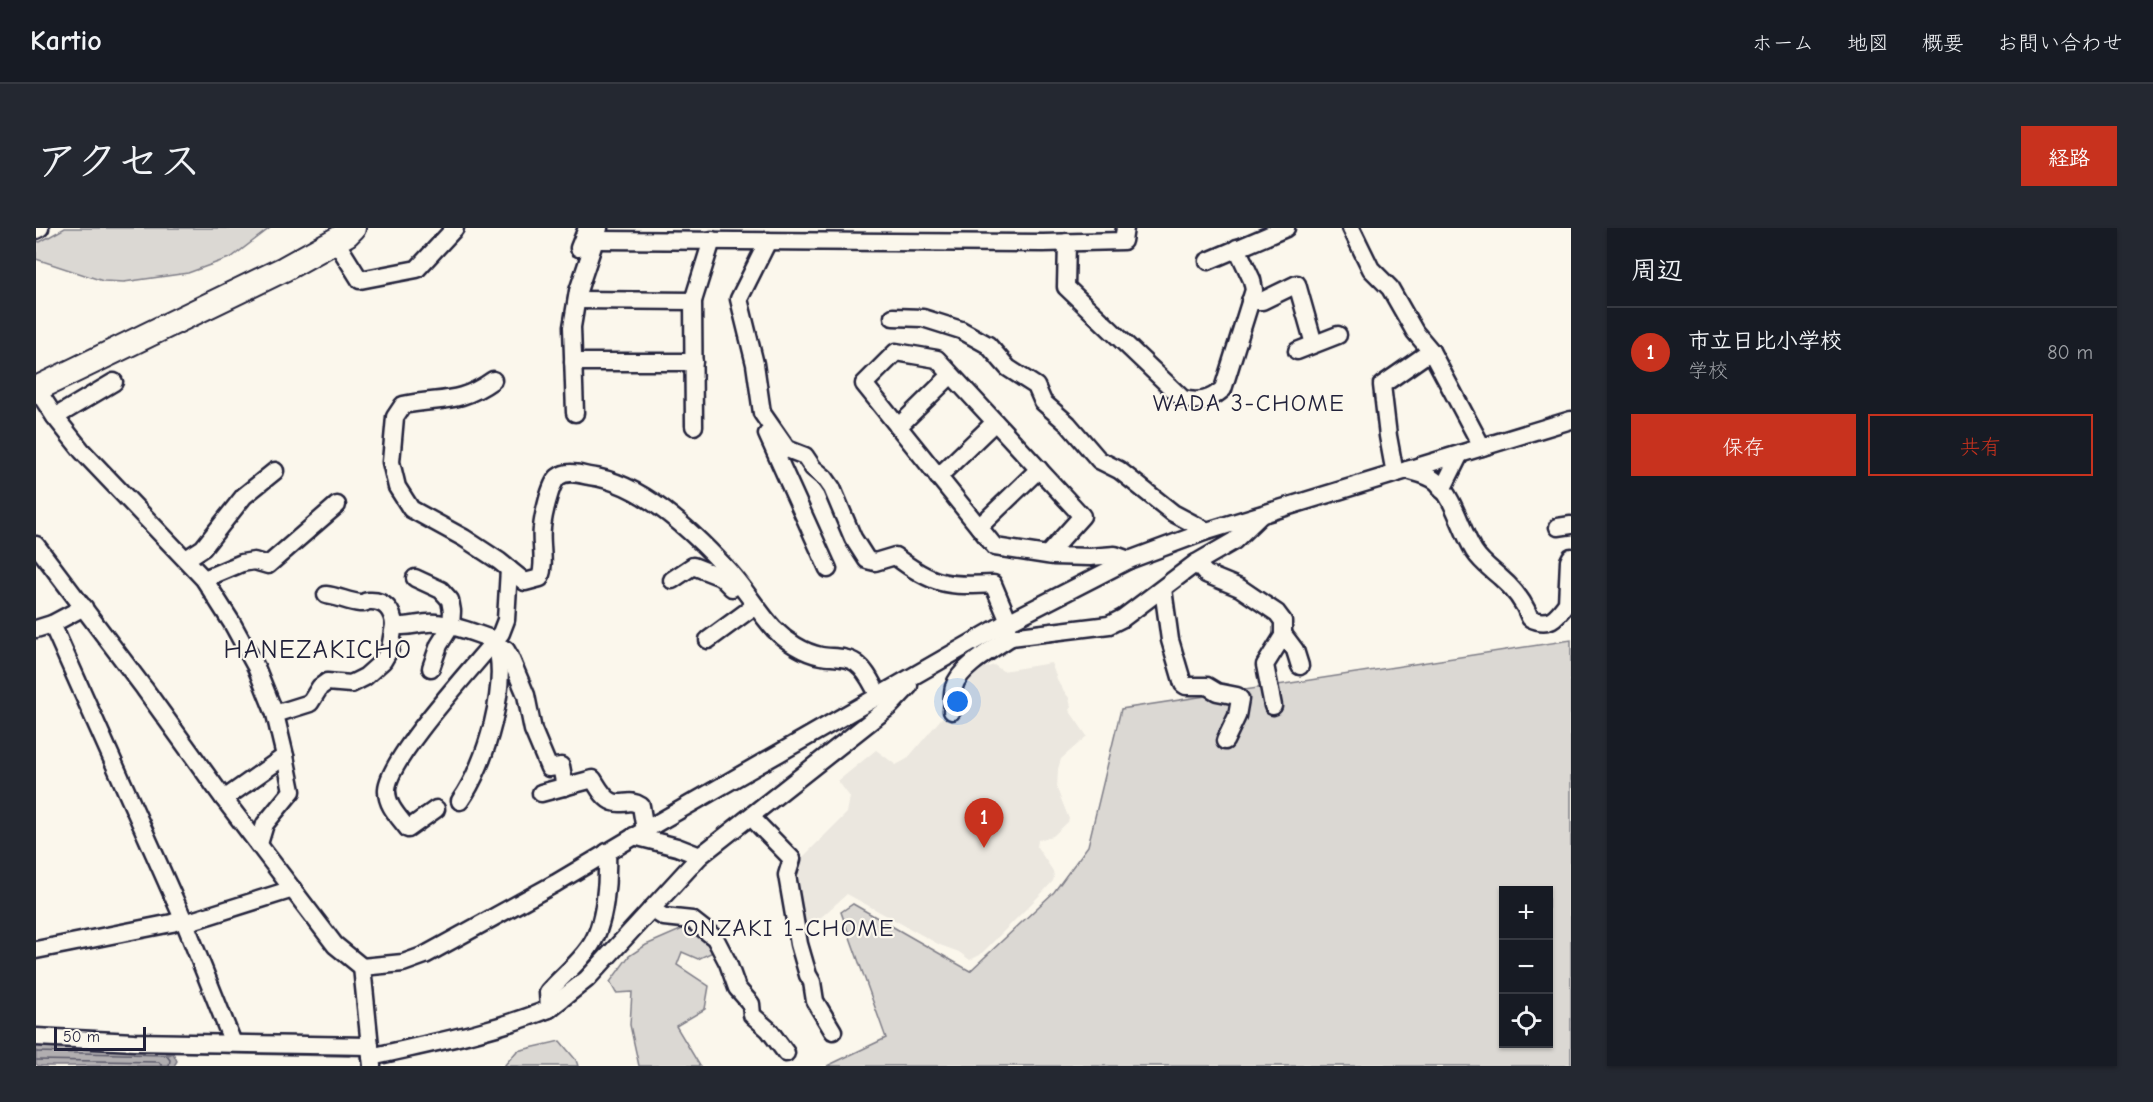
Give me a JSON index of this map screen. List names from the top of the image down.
{
  "districts": ["WADA 3-CHOME", "HANEZAKICHO", "ONZAKI 1-CHOME"],
  "scale_bar": "50 m",
  "page": {
    "header": "Kartio",
    "nav": [
      "ホーム",
      "地図",
      "概要",
      "お問い合わせ"
    ],
    "title": "アクセス",
    "buttons": [
      "経路",
      ["保存", "共有"]
    ],
    "heading": "周辺",
    "list": [
      {
        "mark": "1",
        "name": "市立日比小学校",
        "note": "学校",
        "value": "80 m"
      }
    ],
    "pins": "1",
    "map_buttons": ["+", "−"],
    "scale": "50 m"
  }
}
